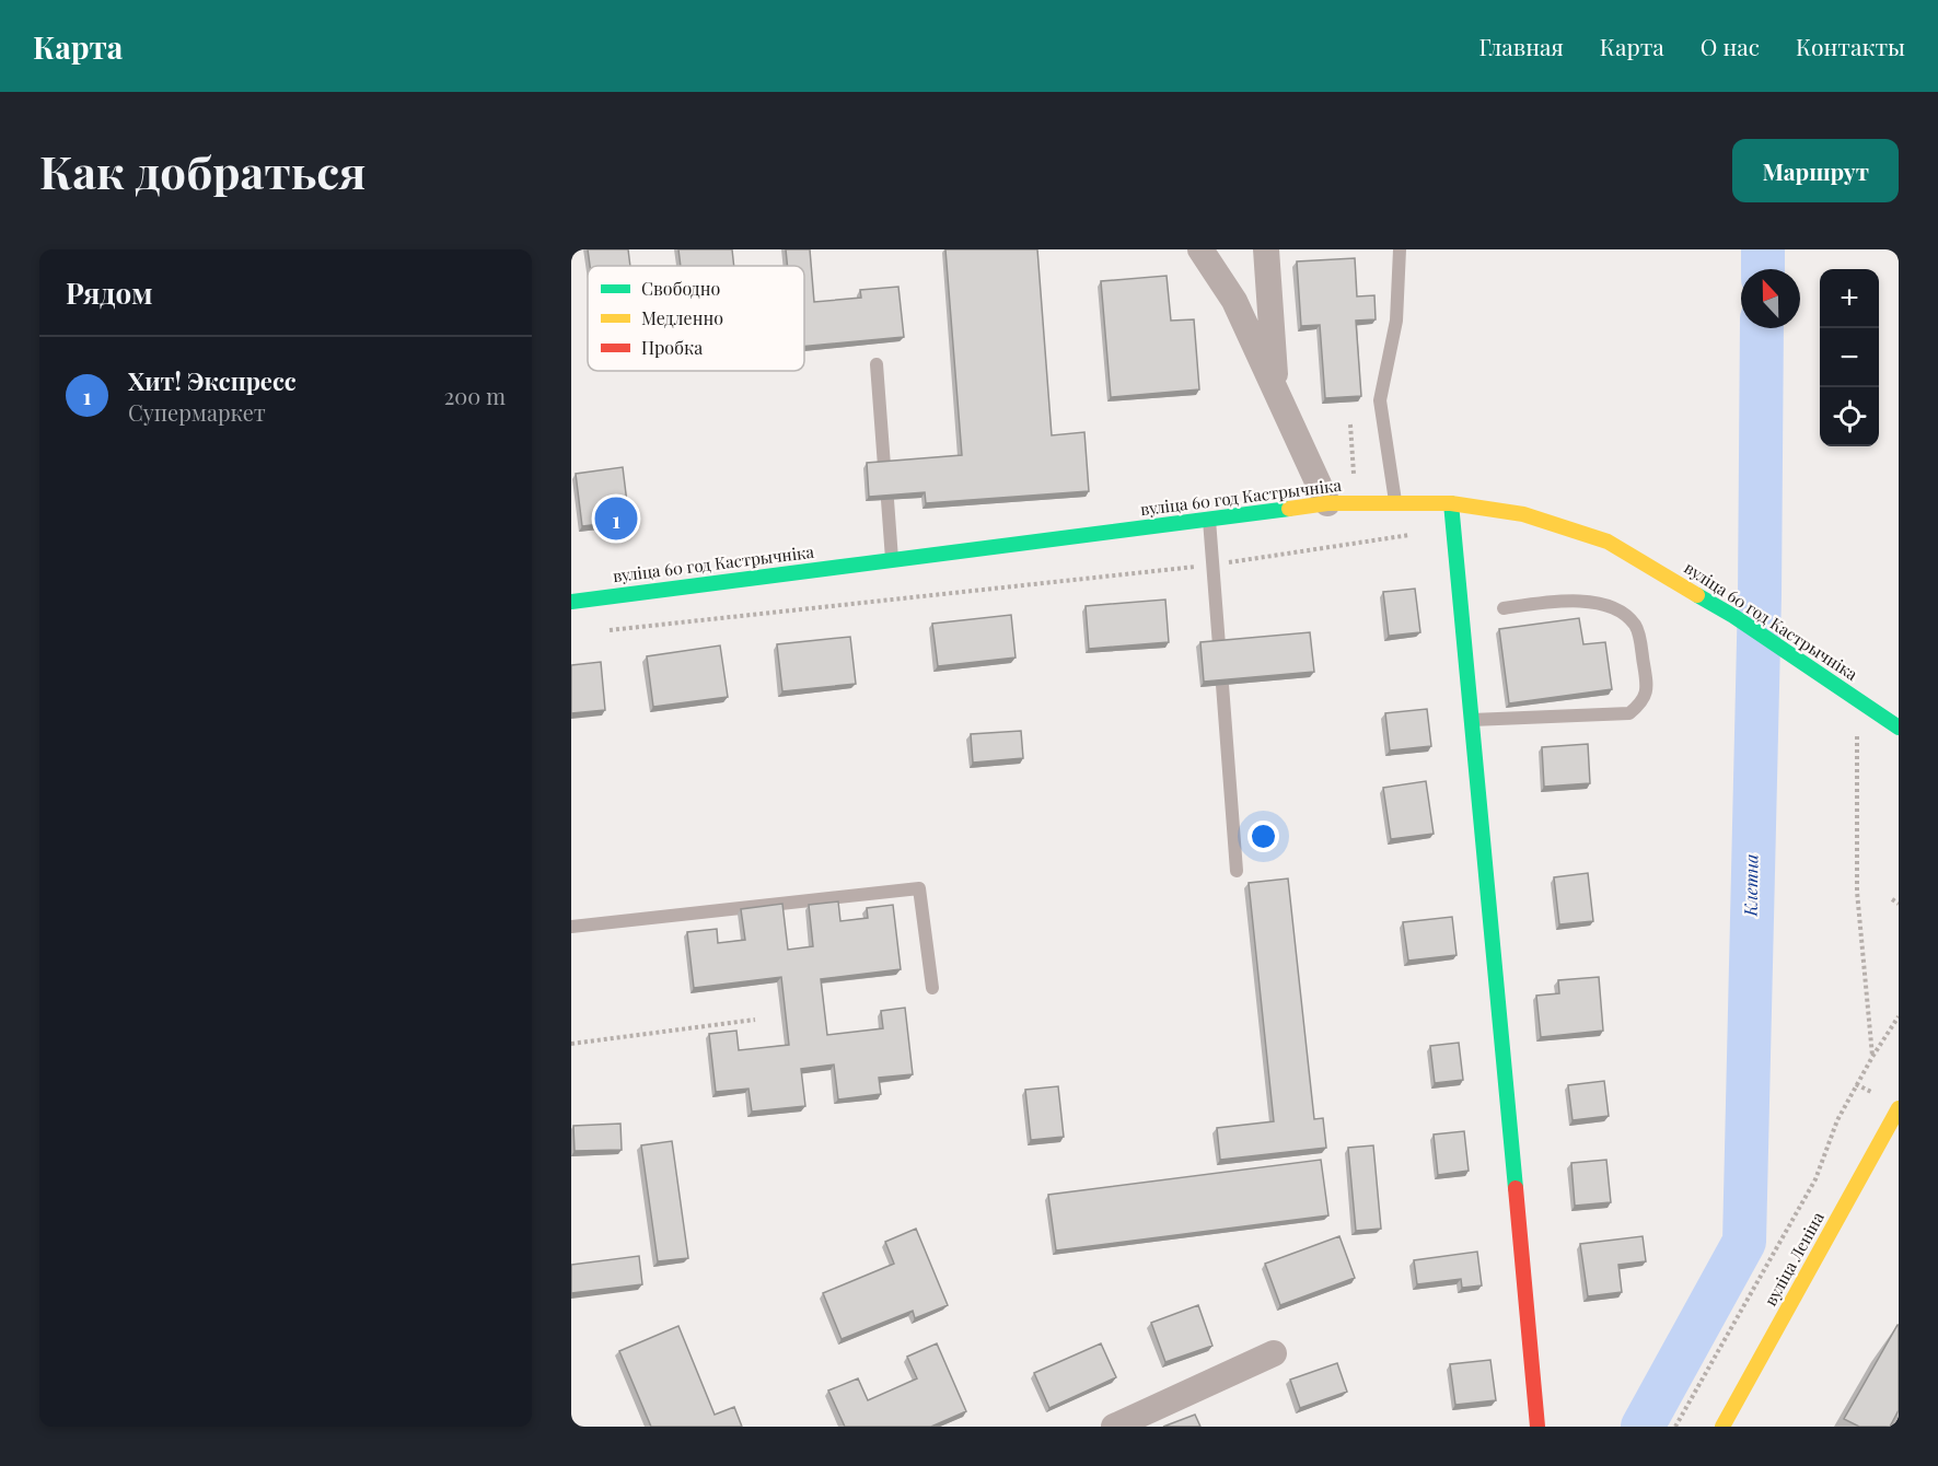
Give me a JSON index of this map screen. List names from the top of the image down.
{
  "streets": {
    "street": ["вуліца 60 год Кастрычніка", "вуліца Леніна"]
  },
  "water": ["Клетна"],
  "legend": ["Свободно", "Медленно", "Пробка"],
  "north": "top",
  "page": {
    "header": "Карта",
    "nav": [
      "Главная",
      "Карта",
      "О нас",
      "Контакты"
    ],
    "buttons": "Маршрут",
    "title": "Как добраться",
    "heading": "Рядом",
    "map_buttons": ["+", "−"],
    "list": [
      {
        "mark": "1",
        "name": "Хит! Экспресс",
        "note": "Супермаркет",
        "value": "200 m"
      }
    ],
    "pins": "1"
  }
}
